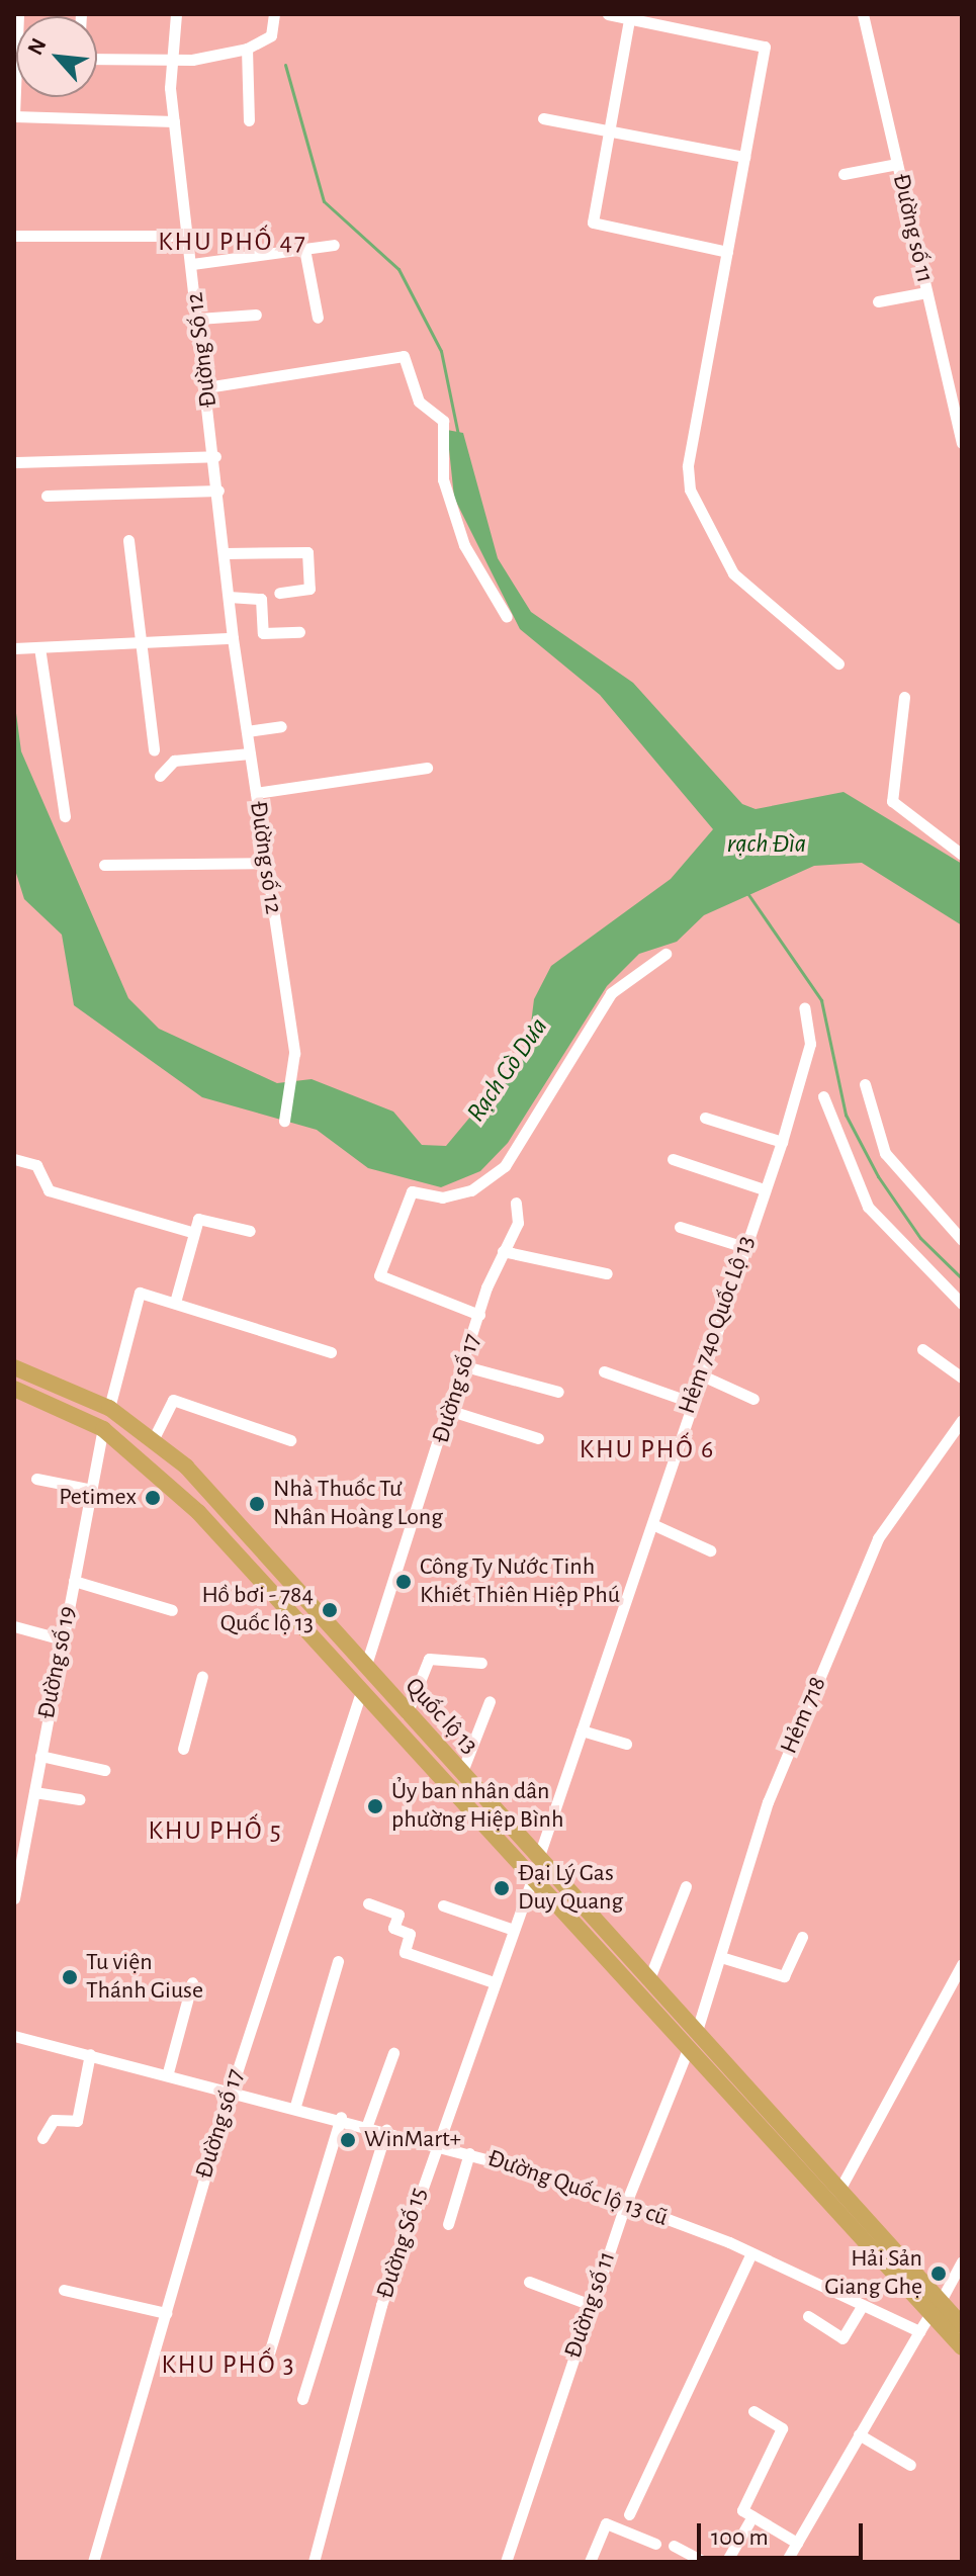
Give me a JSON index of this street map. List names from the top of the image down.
{
  "streets": {
    "highway": ["Quốc lộ 13"],
    "street": [
      "Đường số 11",
      "Đường Số 12",
      "Đường số 12",
      "Hẻm 740 Quốc Lộ 13",
      "Đường số 17",
      "Đường số 19",
      "Hẻm 718",
      "Đường Quốc lộ 13 cũ",
      "Đường Số 15"
    ]
  },
  "crossings": [
    ["Đường số 11", "Quốc lộ 13"],
    ["Đường số 11", "Đường Quốc lộ 13 cũ"],
    ["Đường Số 12", "Đường số 12"],
    ["Hẻm 740 Quốc Lộ 13", "Quốc lộ 13"],
    ["Đường số 17", "Quốc lộ 13"],
    ["Đường số 17", "Đường Quốc lộ 13 cũ"],
    ["Đường số 19", "Quốc lộ 13"],
    ["Hẻm 718", "Quốc lộ 13"],
    ["Quốc lộ 13", "Đường Số 15"],
    ["Đường Quốc lộ 13 cũ", "Đường Số 15"]
  ],
  "districts": [
    "KHU PHỐ 47",
    "KHU PHỐ 6",
    "KHU PHỐ 5",
    "KHU PHỐ 3"
  ],
  "water": ["rạch Đìa", "Rạch Gò Dưa"],
  "places": [
    "Petimex",
    "Nhà Thuốc Tư Nhân Hoàng Long",
    "Công Ty Nước Tinh Khiết Thiên Hiệp Phú",
    "Hồ bơi - 784 Quốc lộ 13",
    "Ủy ban nhân dân phường Hiệp Bình",
    "Đại Lý Gas Duy Quang",
    "Tu viện Thánh Giuse",
    "WinMart+",
    "Hải Sản Giang Ghẹ"
  ],
  "scale_bar": "100 m",
  "north": "top left"
}
